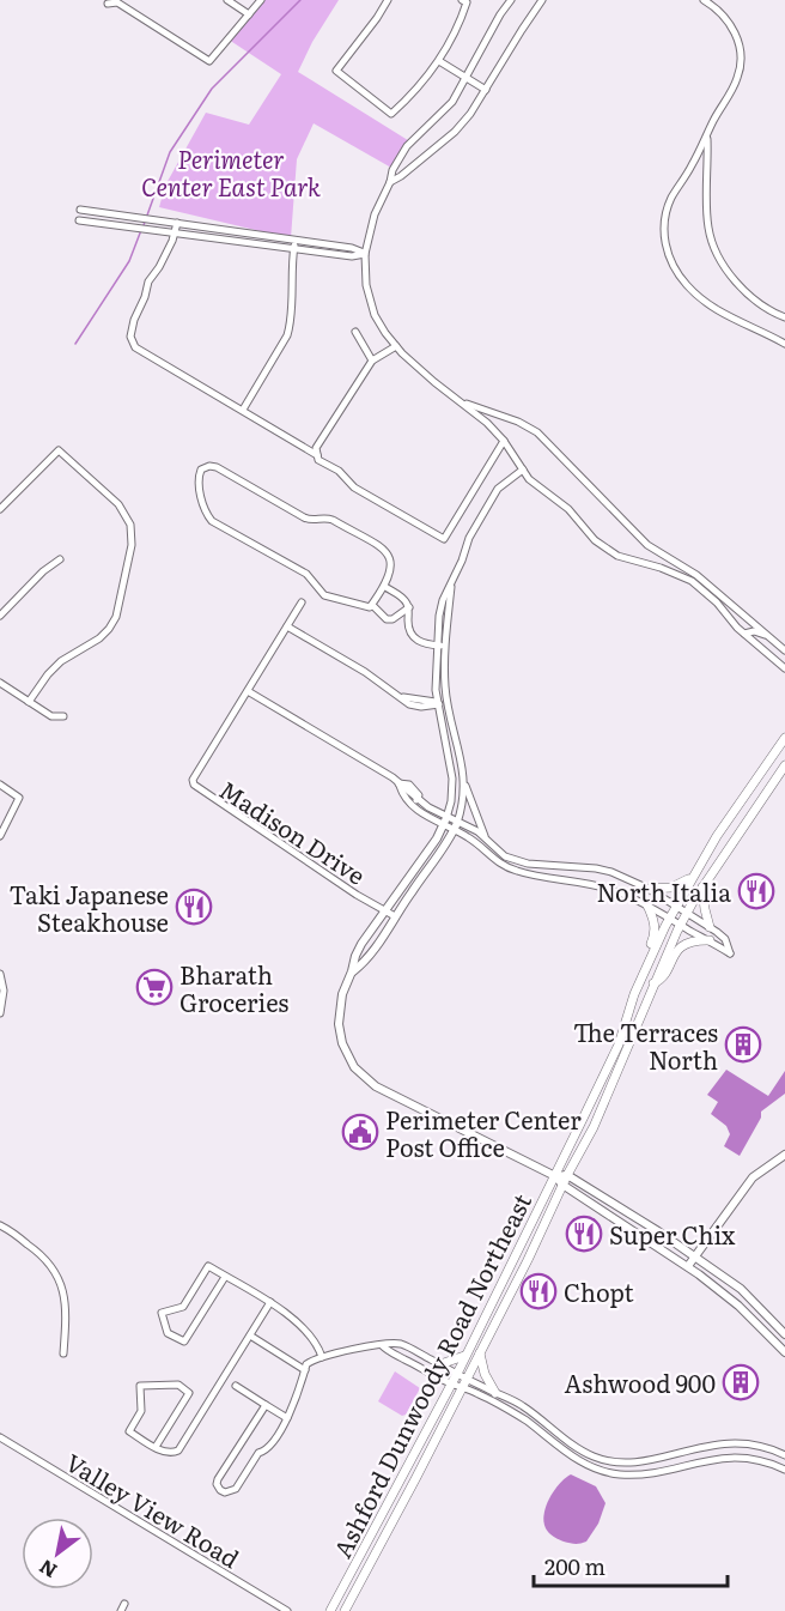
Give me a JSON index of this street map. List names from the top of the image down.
{
  "streets": {
    "main road": ["Ashford Dunwoody Road Northeast"],
    "street": ["Madison Drive", "Valley View Road"]
  },
  "parks": ["Perimeter Center East Park"],
  "places": {
    "restaurant": [
      "North Italia",
      "Taki Japanese Steakhouse",
      "Super Chix",
      "Chopt"
    ],
    "supermarket": ["Bharath Groceries"],
    "building": ["The Terraces North", "Ashwood 900"],
    "public building": ["Perimeter Center Post Office"]
  },
  "scale_bar": "200 m",
  "north": "bottom left"
}
